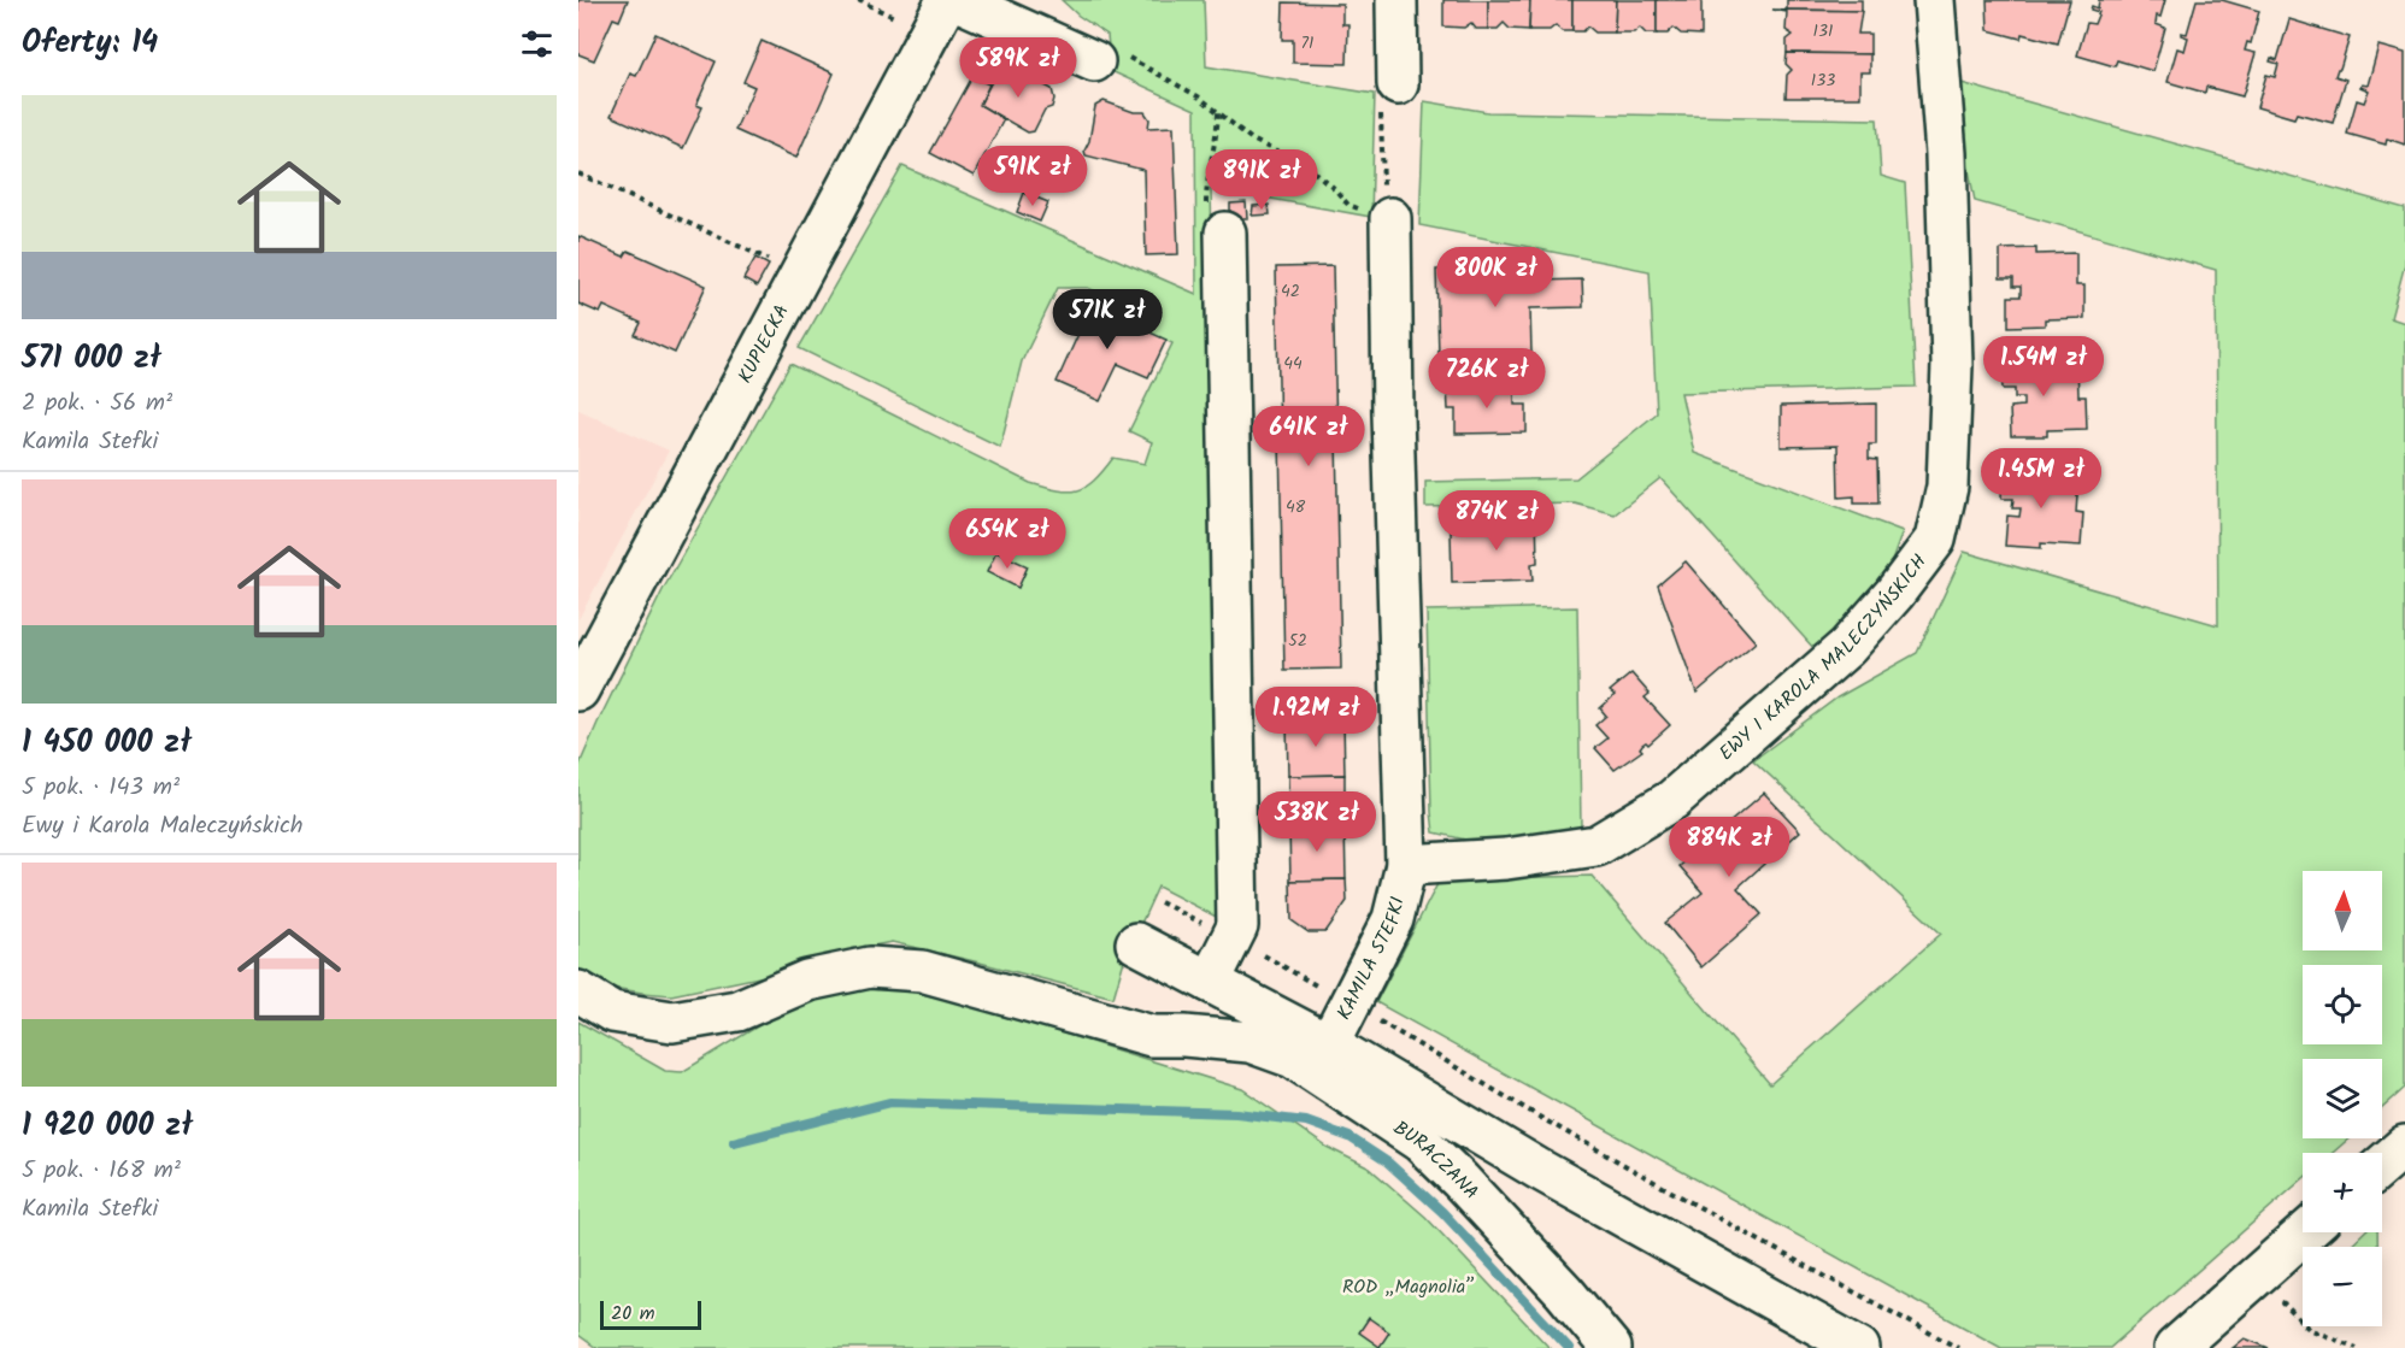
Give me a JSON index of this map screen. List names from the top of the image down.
{
  "streets": {
    "street": [
      "KUPIECKA",
      "EWY I KAROLA MALECZYŃSKICH",
      "KAMILA STEFKI",
      "BURACZANA"
    ]
  },
  "crossings": [
    ["EWY I KAROLA MALECZYŃSKICH", "KAMILA STEFKI"]
  ],
  "parks": ["ROD „Magnolia”"],
  "house_numbers": [
    "131",
    "71",
    "133",
    "42",
    "44",
    "48",
    "52"
  ],
  "scale_bar": "20 m",
  "north": "top",
  "page": {
    "heading": "Oferty: 14",
    "price": [
      "589K zł",
      "591K zł",
      "891K zł",
      "800K zł",
      "571K zł",
      "1.54M zł",
      "726K zł",
      "641K zł",
      "1.45M zł",
      "874K zł",
      "654K zł",
      "1.92M zł",
      "538K zł",
      "884K zł"
    ],
    "list": [
      {
        "name": "571 000 zł",
        "note": "2 pok. · 56 m² · Kamila Stefki"
      },
      {
        "name": "1 450 000 zł",
        "note": "5 pok. · 143 m² · Ewy i Karola Maleczyńskich"
      },
      {
        "name": "1 920 000 zł",
        "note": "5 pok. · 168 m² · Kamila Stefki"
      }
    ],
    "map_buttons": ["+", "−"],
    "scale": "20 m"
  }
}
